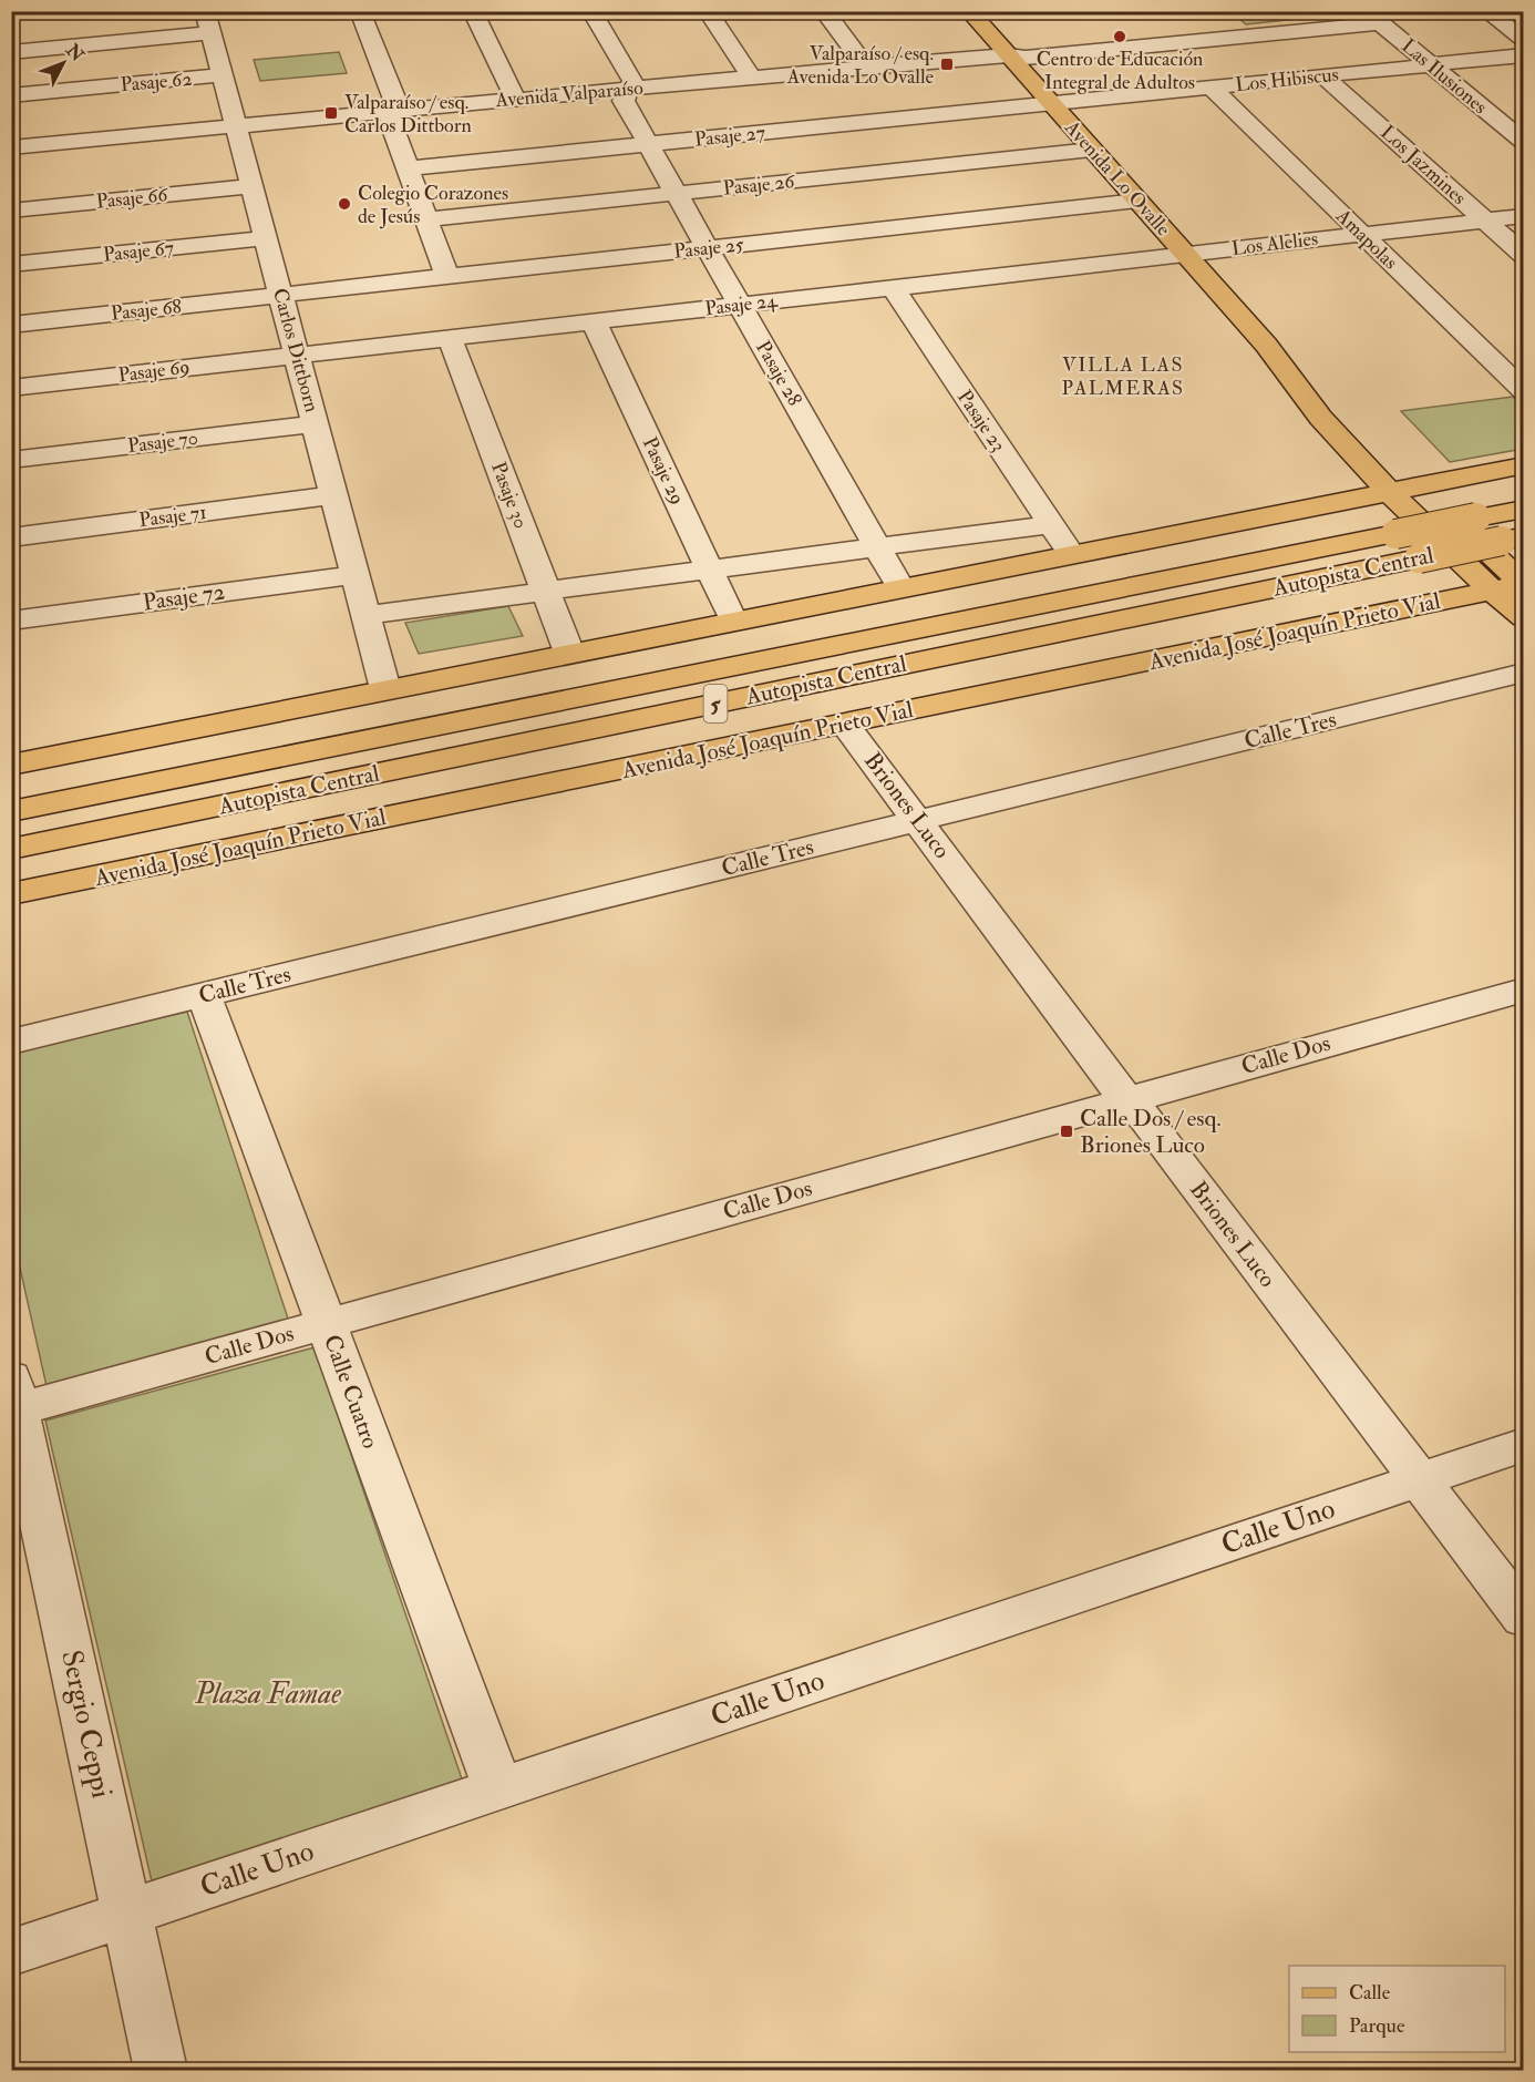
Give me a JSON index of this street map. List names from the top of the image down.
{
  "streets": {
    "main road": [
      "Avenida Lo Ovalle",
      "Autopista Central",
      "Avenida José Joaquín Prieto Vial",
      "5"
    ],
    "street": [
      "Las Ilusiones",
      "Los Hibiscus",
      "Pasaje 62",
      "Avenida Valparaíso",
      "Pasaje 27",
      "Los Jazmines",
      "Pasaje 26",
      "Pasaje 66",
      "Amapolas",
      "Los Alelies",
      "Pasaje 25",
      "Pasaje 67",
      "Pasaje 24",
      "Pasaje 68",
      "Carlos Dittborn",
      "Pasaje 69",
      "Pasaje 28",
      "Pasaje 23",
      "Pasaje 70",
      "Pasaje 29",
      "Pasaje 30",
      "Pasaje 71",
      "Pasaje 72",
      "Calle Tres",
      "Briones Luco",
      "Calle Dos",
      "Calle Cuatro",
      "Calle Uno",
      "Sergio Ceppi"
    ]
  },
  "crossings": [
    ["Las Ilusiones", "Los Hibiscus"],
    ["Las Ilusiones", "Avenida Valparaíso"],
    ["Los Hibiscus", "Pasaje 27"],
    ["Los Hibiscus", "Los Jazmines"],
    ["Los Hibiscus", "Avenida Lo Ovalle"],
    ["Los Hibiscus", "Amapolas"],
    ["Pasaje 62", "Carlos Dittborn"],
    ["Avenida Valparaíso", "Avenida Lo Ovalle"],
    ["Avenida Valparaíso", "Carlos Dittborn"],
    ["Avenida Valparaíso", "Pasaje 28"],
    ["Pasaje 27", "Avenida Lo Ovalle"],
    ["Pasaje 27", "Pasaje 28"],
    ["Los Jazmines", "Los Alelies"],
    ["Avenida Lo Ovalle", "Pasaje 26"],
    ["Avenida Lo Ovalle", "Los Alelies"],
    ["Avenida Lo Ovalle", "Pasaje 25"],
    ["Avenida Lo Ovalle", "Pasaje 24"],
    ["Avenida Lo Ovalle", "Avenida José Joaquín Prieto Vial"],
    ["Pasaje 26", "Pasaje 28"],
    ["Pasaje 66", "Carlos Dittborn"],
    ["Amapolas", "Los Alelies"],
    ["Los Alelies", "Pasaje 24"],
    ["Pasaje 25", "Pasaje 68"],
    ["Pasaje 25", "Carlos Dittborn"],
    ["Pasaje 25", "Pasaje 28"],
    ["Pasaje 67", "Carlos Dittborn"],
    ["Pasaje 24", "Carlos Dittborn"],
    ["Pasaje 24", "Pasaje 69"],
    ["Pasaje 24", "Pasaje 28"],
    ["Pasaje 24", "Pasaje 23"],
    ["Pasaje 24", "Pasaje 29"],
    ["Pasaje 24", "Pasaje 30"],
    ["Pasaje 68", "Carlos Dittborn"],
    ["Carlos Dittborn", "Pasaje 69"],
    ["Carlos Dittborn", "Pasaje 70"],
    ["Carlos Dittborn", "Pasaje 71"],
    ["Carlos Dittborn", "Pasaje 72"],
    ["Avenida José Joaquín Prieto Vial", "Briones Luco"],
    ["Calle Tres", "Briones Luco"],
    ["Calle Tres", "Calle Cuatro"],
    ["Briones Luco", "Calle Dos"],
    ["Briones Luco", "Calle Uno"],
    ["Calle Dos", "Calle Cuatro"],
    ["Calle Dos", "Sergio Ceppi"],
    ["Calle Cuatro", "Calle Uno"],
    ["Calle Uno", "Sergio Ceppi"]
  ],
  "districts": ["VILLA LAS PALMERAS"],
  "parks": ["Plaza Famae"],
  "places": {
    "other": ["Centro de Educación Integral de Adultos", "Colegio Corazones de Jesús"],
    "transit": ["Valparaíso / esq. Avenida Lo Ovalle", "Valparaíso / esq. Carlos Dittborn", "Calle Dos / esq. Briones Luco"]
  },
  "legend": ["Calle", "Parque"],
  "north": "top right"
}
